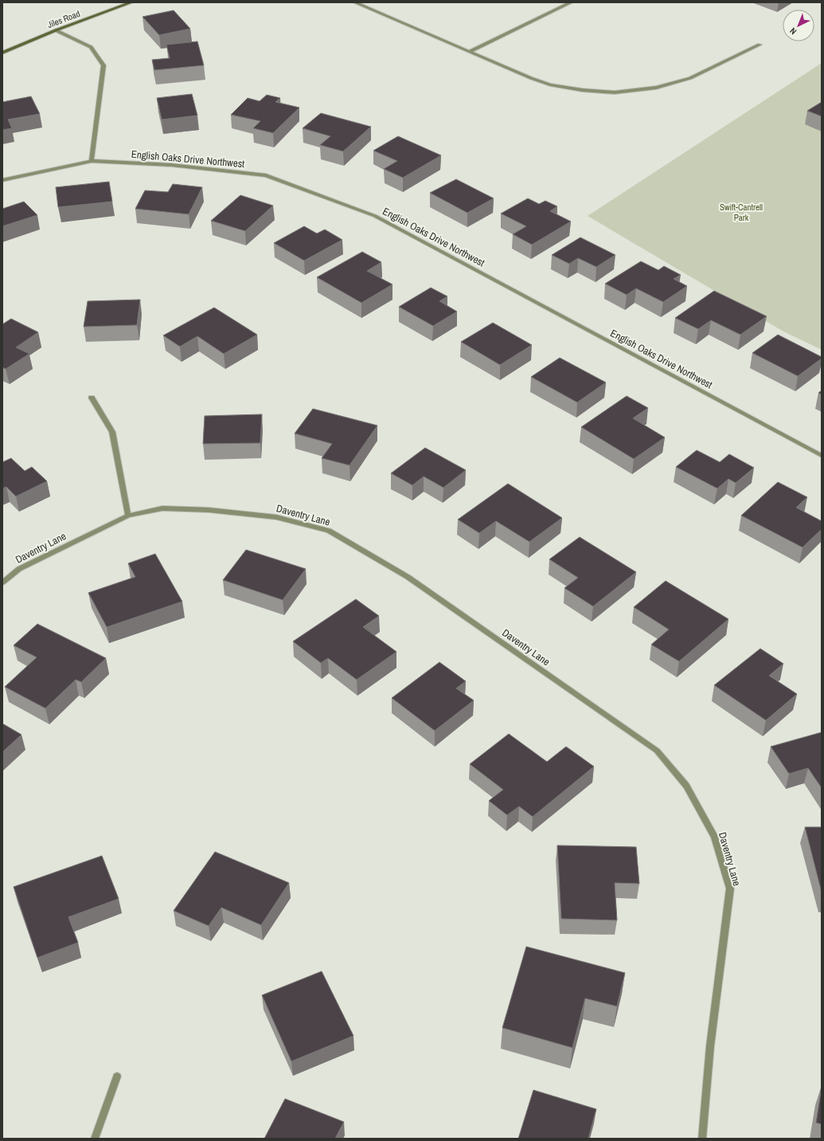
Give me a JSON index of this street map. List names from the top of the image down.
{
  "streets": {
    "street": ["Jiles Road", "English Oaks Drive Northwest", "Daventry Lane"]
  },
  "parks": ["Swift-Cantrell Park"],
  "north": "bottom left"
}
